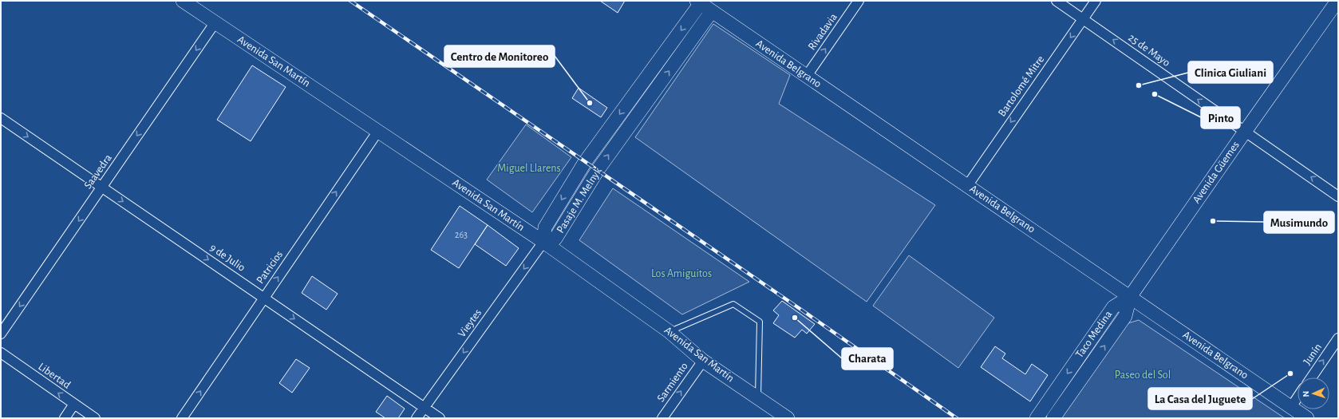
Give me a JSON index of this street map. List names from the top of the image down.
{
  "streets": {
    "main road": [
      "Avenida San Martín",
      "Avenida Belgrano",
      "Avenida Güemes",
      "Pasaje M. Melnyk",
      "Taco Medina"
    ],
    "street": [
      "Rivadavia",
      "25 de Mayo",
      "Bartolomé Mitre",
      "Saavedra",
      "9 de Julio",
      "Patricios",
      "Vieytes",
      "Junín",
      "Libertad",
      "Sarmiento"
    ]
  },
  "crossings": [
    ["Rivadavia", "Avenida Belgrano"],
    ["25 de Mayo", "Bartolomé Mitre"],
    ["25 de Mayo", "Avenida Güemes"],
    ["Avenida San Martín", "Saavedra"],
    ["Avenida San Martín", "Pasaje M. Melnyk"],
    ["Avenida San Martín", "Patricios"],
    ["Avenida San Martín", "Vieytes"],
    ["Avenida San Martín", "Sarmiento"],
    ["Avenida Belgrano", "Bartolomé Mitre"],
    ["Avenida Belgrano", "Avenida Güemes"],
    ["Avenida Belgrano", "Pasaje M. Melnyk"],
    ["Avenida Belgrano", "Taco Medina"],
    ["Saavedra", "9 de Julio"],
    ["Avenida Güemes", "Taco Medina"],
    ["Pasaje M. Melnyk", "Vieytes"],
    ["9 de Julio", "Patricios"],
    ["9 de Julio", "Vieytes"]
  ],
  "one_way": [
    "Rivadavia",
    "25 de Mayo",
    "Bartolomé Mitre",
    "Saavedra",
    "9 de Julio",
    "Patricios",
    "Vieytes",
    "Junín",
    "Libertad",
    "Sarmiento"
  ],
  "parks": ["Miguel Llarens", "Los Amiguitos", "Paseo del Sol"],
  "places": [
    "Clinica Giuliani",
    "Pinto",
    "Centro de Monitoreo",
    "Musimundo",
    "Charata",
    "La Casa del Juguete"
  ],
  "house_numbers": ["263"],
  "north": "left"
}
